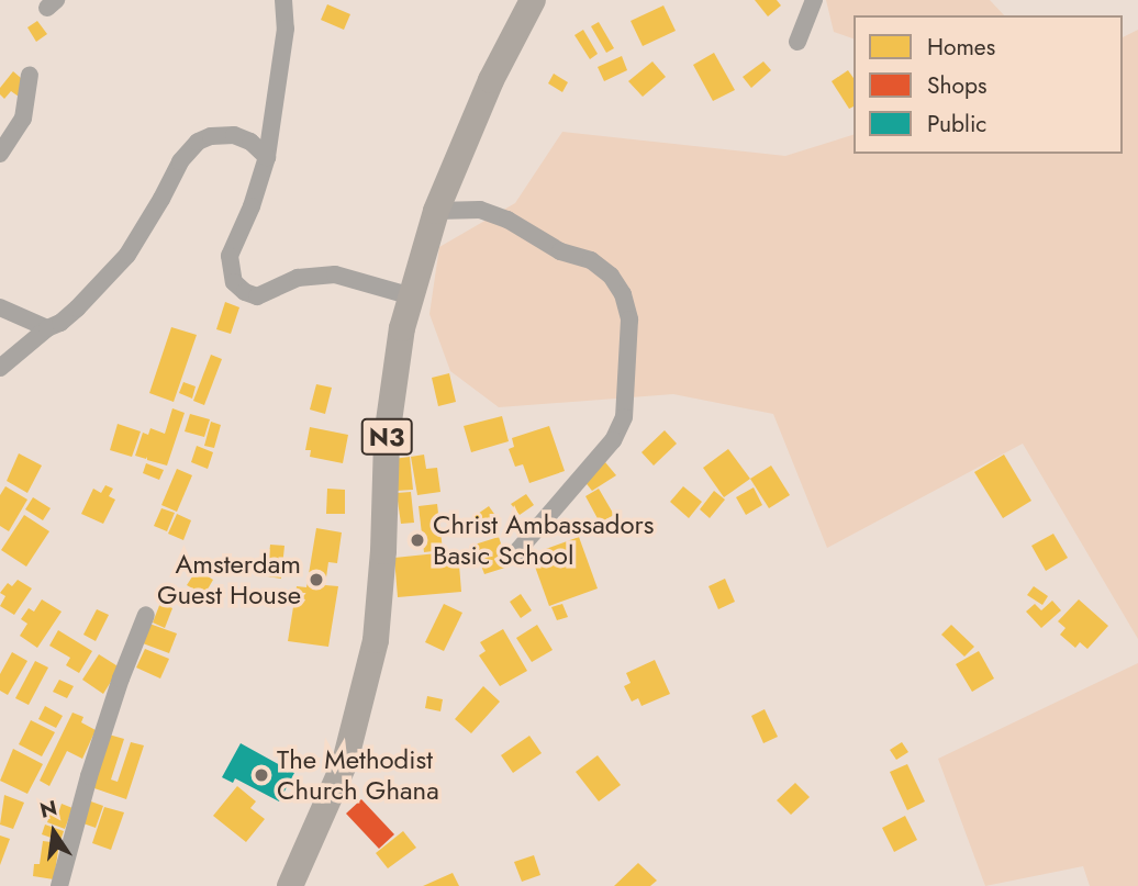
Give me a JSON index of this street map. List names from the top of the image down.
{
  "streets": {
    "main road": ["N3"]
  },
  "places": ["Christ Ambassadors Basic School", "Amsterdam Guest House", "The Methodist Church Ghana"],
  "legend": ["Homes", "Shops", "Public"],
  "north": "top"
}
